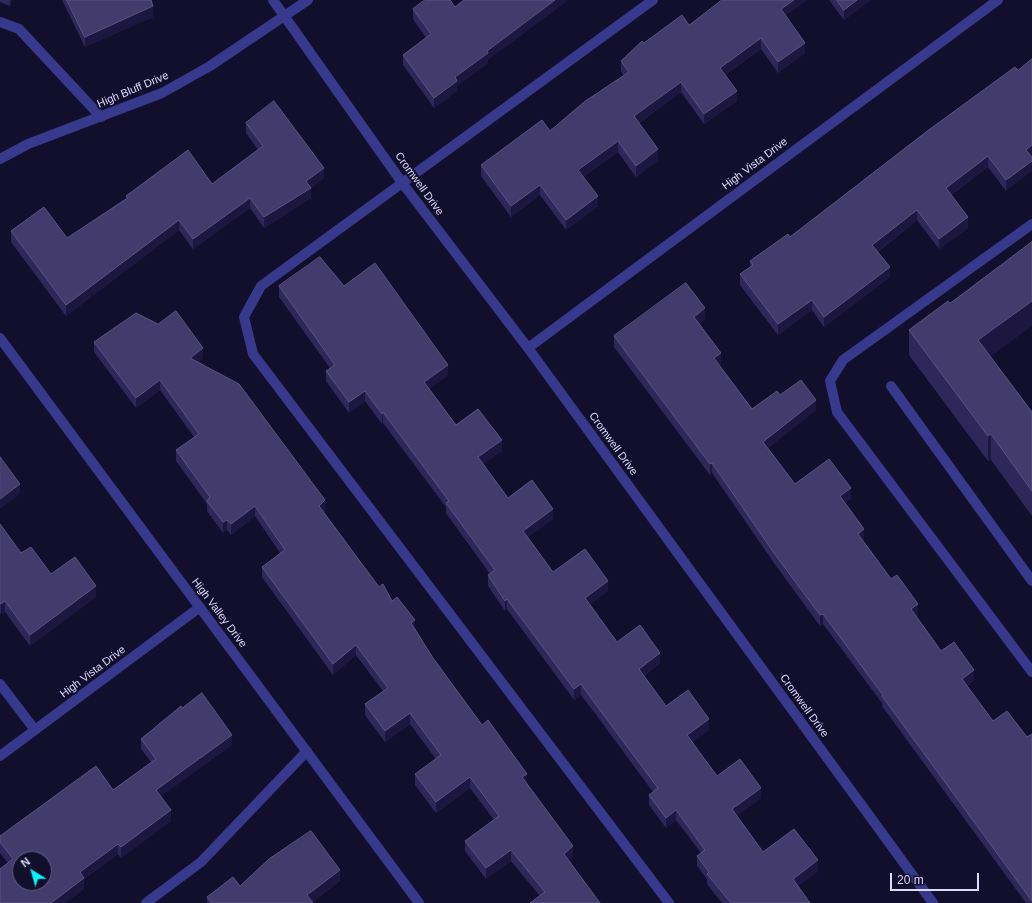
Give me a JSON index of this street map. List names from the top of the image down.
{
  "streets": {
    "street": [
      "High Bluff Drive",
      "High Vista Drive",
      "Cromwell Drive",
      "High Valley Drive"
    ]
  },
  "crossings": [
    ["High Bluff Drive", "Cromwell Drive"],
    ["High Vista Drive", "Cromwell Drive"],
    ["High Vista Drive", "High Valley Drive"]
  ],
  "scale_bar": "20 m",
  "north": "top left"
}
